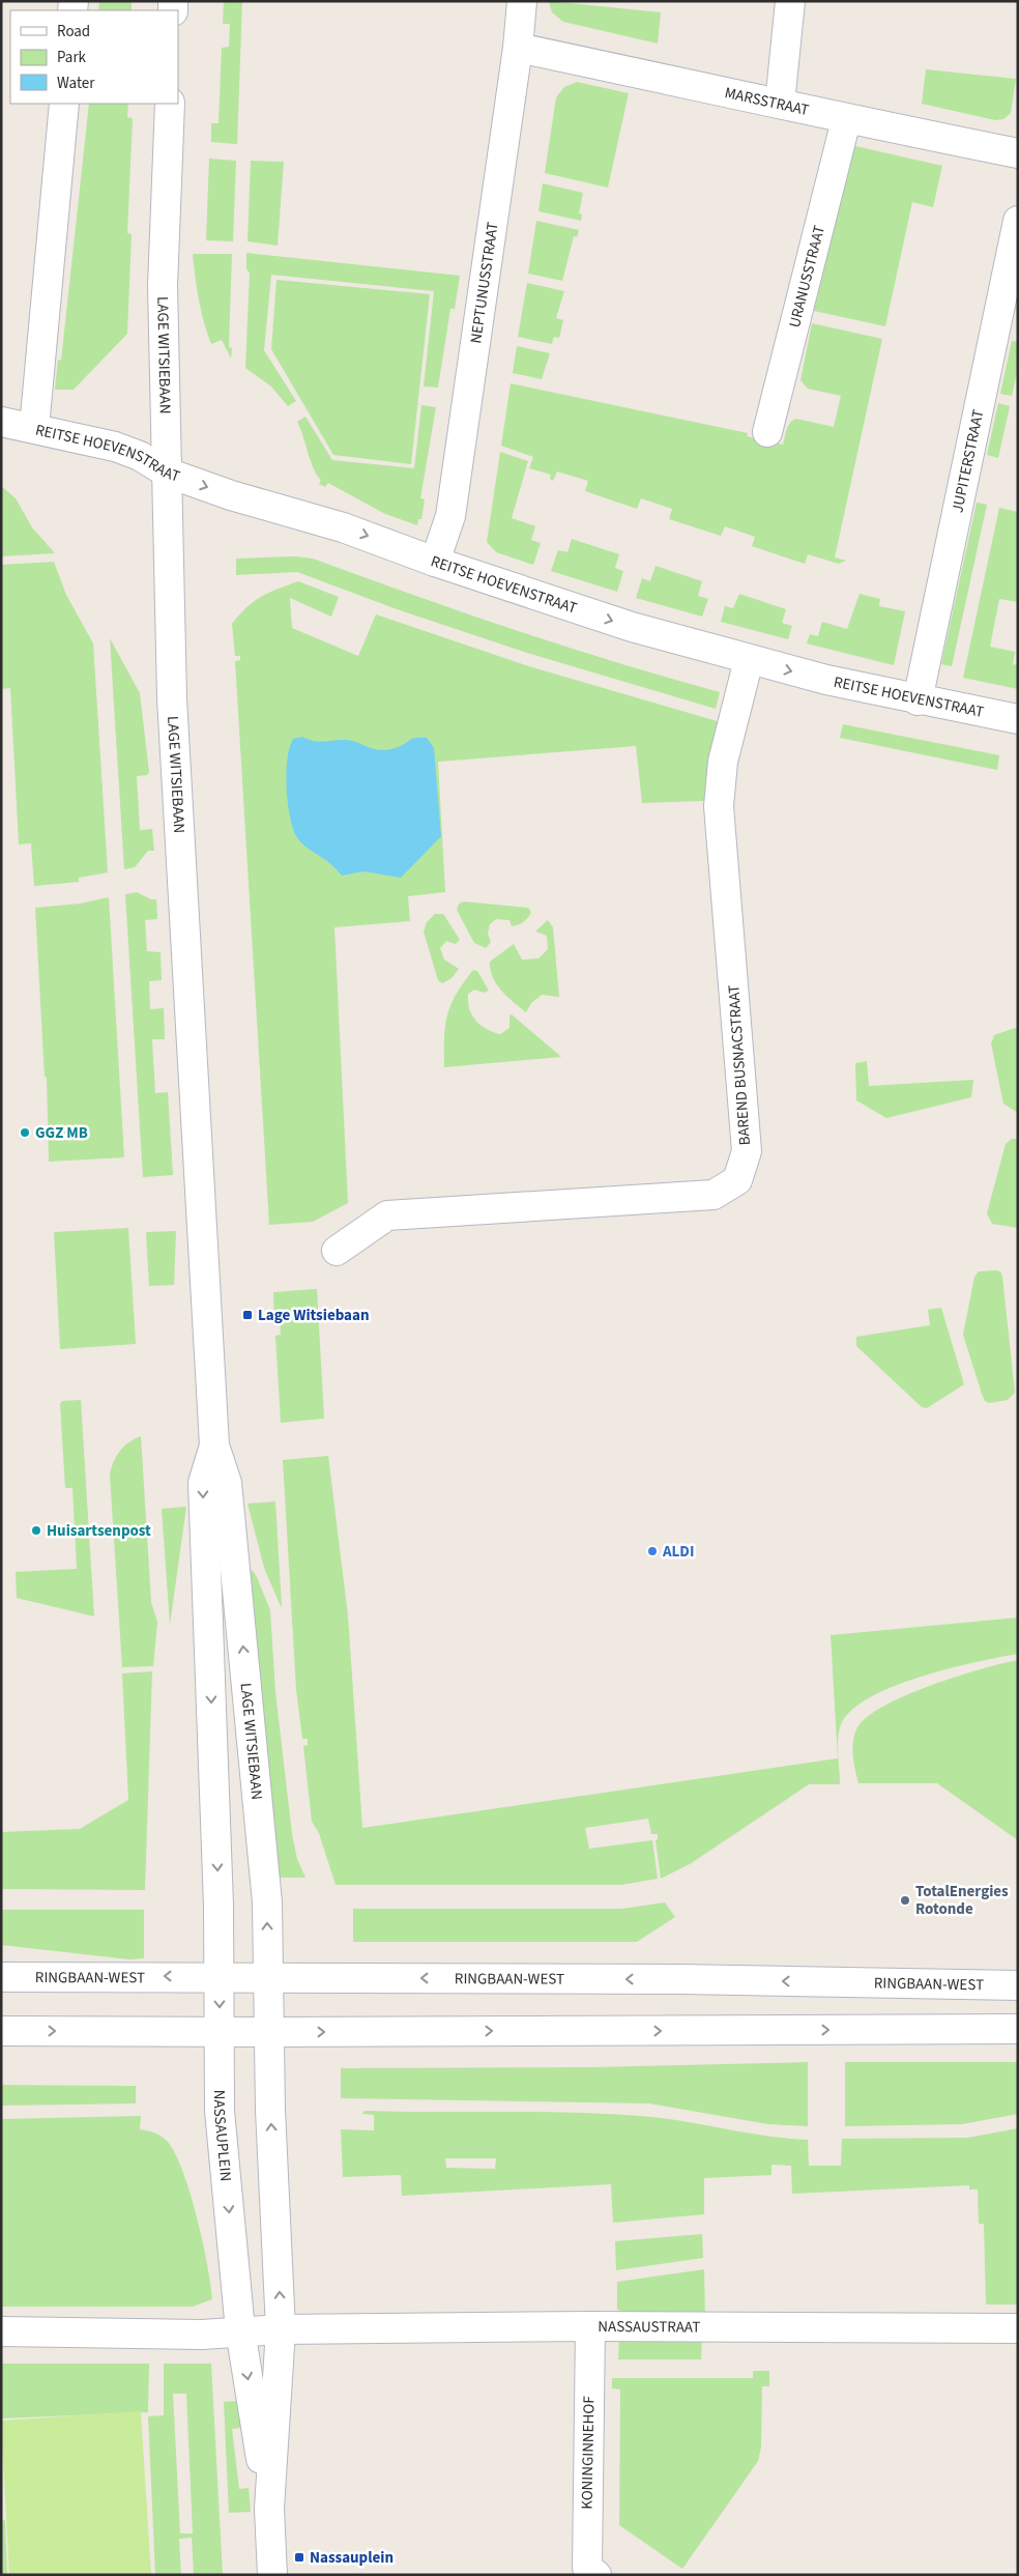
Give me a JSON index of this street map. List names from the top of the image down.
{
  "streets": {
    "street": [
      "MARSSTRAAT",
      "URANUSSTRAAT",
      "NEPTUNUSSTRAAT",
      "LAGE WITSIEBAAN",
      "REITSE HOEVENSTRAAT",
      "JUPITERSTRAAT",
      "BAREND BUSNACSTRAAT",
      "RINGBAAN-WEST",
      "NASSAUPLEIN",
      "NASSAUSTRAAT",
      "KONINGINNEHOF"
    ]
  },
  "crossings": [
    ["MARSSTRAAT", "URANUSSTRAAT"],
    ["MARSSTRAAT", "NEPTUNUSSTRAAT"],
    ["NEPTUNUSSTRAAT", "REITSE HOEVENSTRAAT"],
    ["LAGE WITSIEBAAN", "REITSE HOEVENSTRAAT"],
    ["LAGE WITSIEBAAN", "RINGBAAN-WEST"],
    ["LAGE WITSIEBAAN", "NASSAUPLEIN"],
    ["REITSE HOEVENSTRAAT", "JUPITERSTRAAT"],
    ["REITSE HOEVENSTRAAT", "BAREND BUSNACSTRAAT"],
    ["RINGBAAN-WEST", "NASSAUPLEIN"],
    ["NASSAUPLEIN", "NASSAUSTRAAT"],
    ["NASSAUSTRAAT", "KONINGINNEHOF"]
  ],
  "one_way": ["REITSE HOEVENSTRAAT"],
  "places": {
    "other": [
      "GGZ MB",
      "Huisartsenpost",
      "ALDI",
      "TotalEnergies Rotonde"
    ],
    "transit": ["Lage Witsiebaan", "Nassauplein"]
  },
  "legend": ["Road", "Park", "Water"]
}
